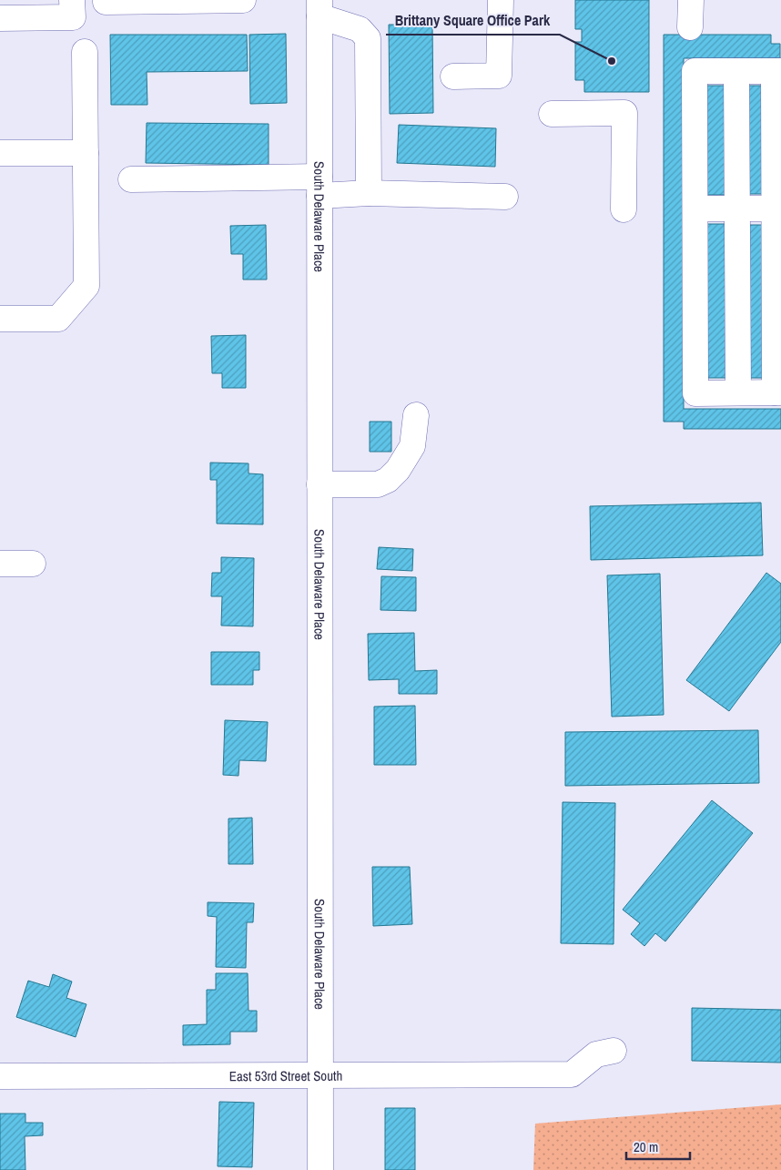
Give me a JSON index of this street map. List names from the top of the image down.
{
  "streets": {
    "street": ["South Delaware Place", "East 53rd Street South"]
  },
  "crossings": [
    ["South Delaware Place", "East 53rd Street South"]
  ],
  "places": ["Brittany Square Office Park"],
  "scale_bar": "20 m"
}
